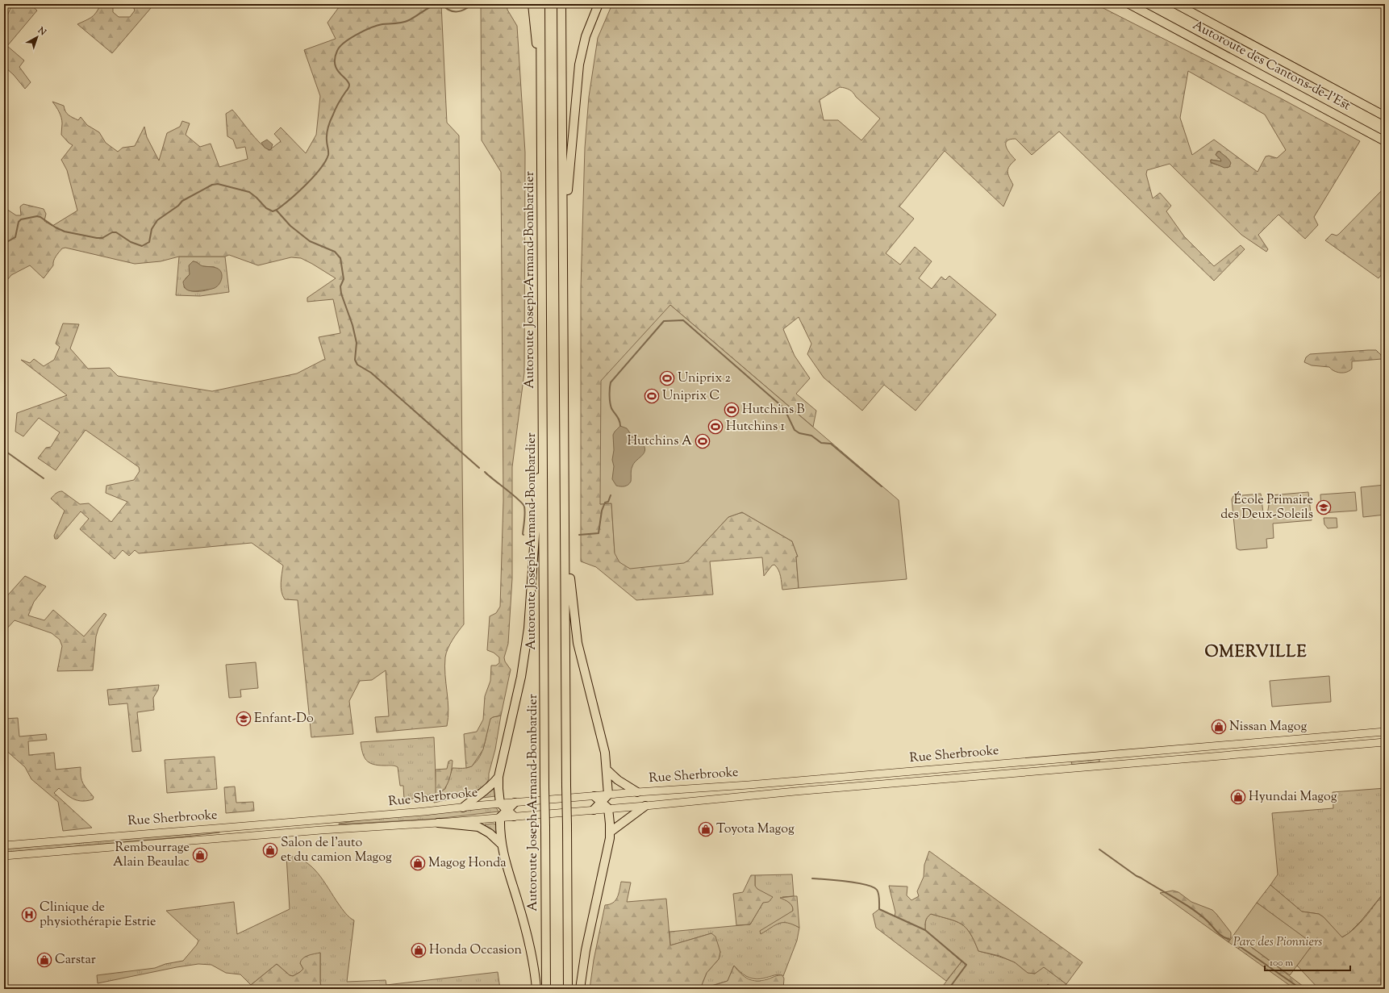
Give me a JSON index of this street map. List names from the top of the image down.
{
  "streets": {
    "highway": ["Autoroute des Cantons-de-l'Est", "Autoroute Joseph-Armand-Bombardier"],
    "main road": ["Rue Sherbrooke"]
  },
  "districts": ["OMERVILLE"],
  "parks": ["Parc des Pionniers"],
  "places": {
    "sports": [
      "Uniprix 2",
      "Uniprix C",
      "Hutchins B",
      "Hutchins 1",
      "Hutchins A"
    ],
    "school or university": ["École Primaire des Deux-Soleils", "Enfant-Do"],
    "shop": [
      "Nissan Magog",
      "Hyundai Magog",
      "Toyota Magog",
      "Salon de l’auto et du camion Magog",
      "Rembourrage Alain Beaulac",
      "Magog Honda",
      "Honda Occasion",
      "Carstar"
    ],
    "hospital": ["Clinique de physiothérapie Estrie"]
  },
  "scale_bar": "100 m",
  "north": "top right"
}
